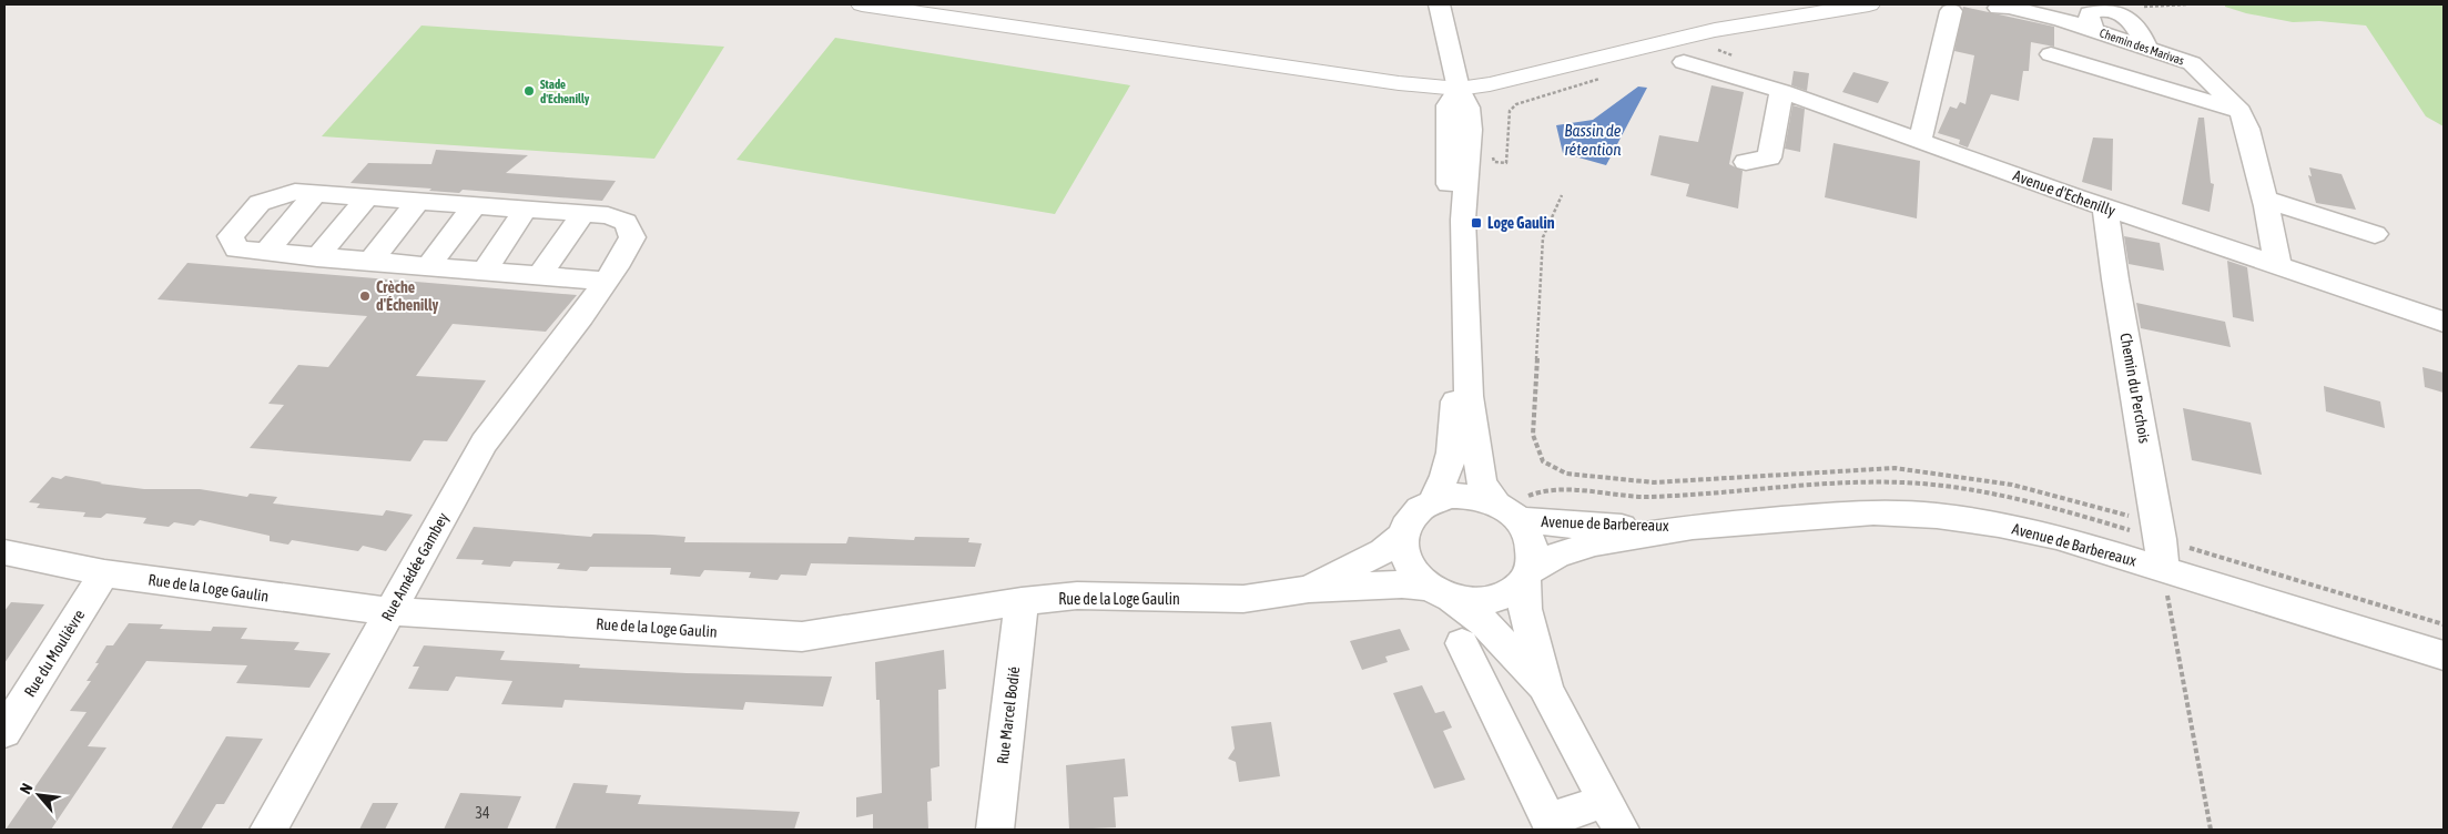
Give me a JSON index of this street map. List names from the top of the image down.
{
  "streets": {
    "street": [
      "Chemin des Marivas",
      "Avenue d'Echenilly",
      "Chemin du Perchois",
      "Avenue de Barbereaux",
      "Rue Amédée Gambey",
      "Rue de la Loge Gaulin",
      "Rue du Moulièvre",
      "Rue Marcel Bodié"
    ]
  },
  "crossings": [
    ["Chemin des Marivas", "Avenue d'Echenilly"],
    ["Avenue d'Echenilly", "Chemin du Perchois"],
    ["Chemin du Perchois", "Avenue de Barbereaux"],
    ["Avenue de Barbereaux", "Rue de la Loge Gaulin"],
    ["Rue Amédée Gambey", "Rue de la Loge Gaulin"],
    ["Rue de la Loge Gaulin", "Rue du Moulièvre"],
    ["Rue de la Loge Gaulin", "Rue Marcel Bodié"]
  ],
  "water": ["Bassin de rétention"],
  "places": {
    "other": ["Stade d'Echenilly", "Crèche d'Échenilly"],
    "transit": ["Loge Gaulin"]
  },
  "house_numbers": ["34"],
  "north": "top left"
}
